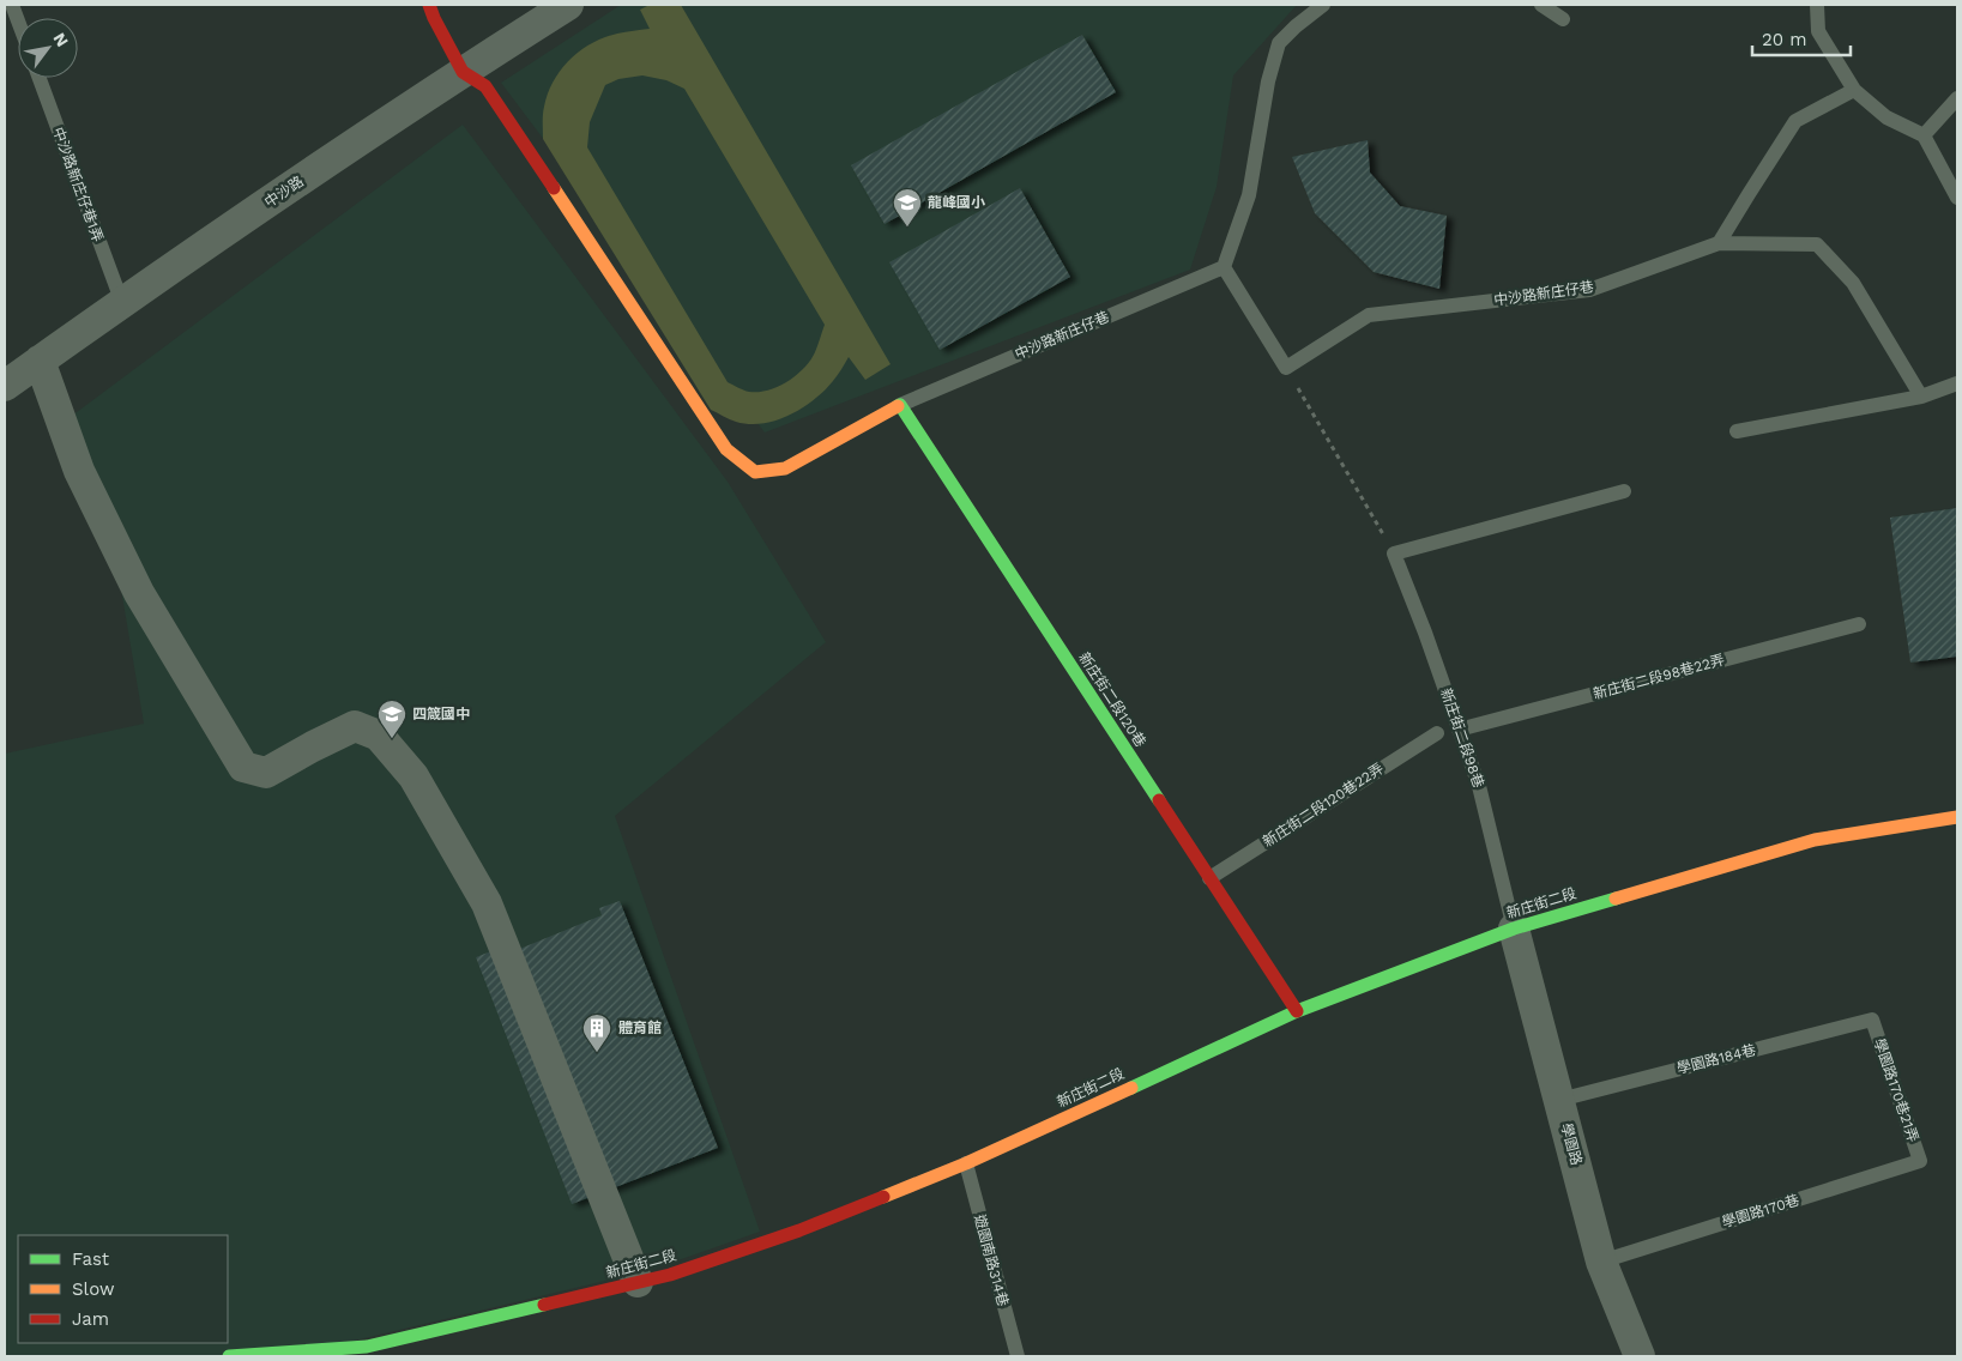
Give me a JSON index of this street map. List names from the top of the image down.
{
  "streets": {
    "street": [
      "中沙路",
      "新庄街二段120巷",
      "新庄街二段",
      "學園路"
    ],
    "lane": [
      "中沙路新庄仔巷1弄",
      "中沙路新庄仔巷",
      "新庄街二段98巷22弄",
      "新庄街二段98巷",
      "新庄街二段120巷22弄",
      "學園路184巷",
      "學園路170巷21弄",
      "學園路170巷",
      "遊園南路314巷"
    ]
  },
  "crossings": [
    ["中沙路新庄仔巷1弄", "中沙路"],
    ["中沙路新庄仔巷", "新庄街二段120巷"],
    ["新庄街二段98巷22弄", "新庄街二段98巷"],
    ["新庄街二段120巷", "新庄街二段120巷22弄"],
    ["新庄街二段120巷", "新庄街二段"],
    ["新庄街二段98巷", "新庄街二段"],
    ["新庄街二段98巷", "學園路"],
    ["新庄街二段", "學園路"],
    ["新庄街二段", "遊園南路314巷"],
    ["學園路184巷", "學園路170巷21弄"],
    ["學園路184巷", "學園路"],
    ["學園路170巷21弄", "學園路170巷"],
    ["學園路", "學園路170巷"]
  ],
  "places": {
    "school or university": ["龍峰國小", "四箴國中"],
    "building": ["體育館"]
  },
  "legend": ["Fast", "Slow", "Jam"],
  "scale_bar": "20 m",
  "north": "top right"
}
